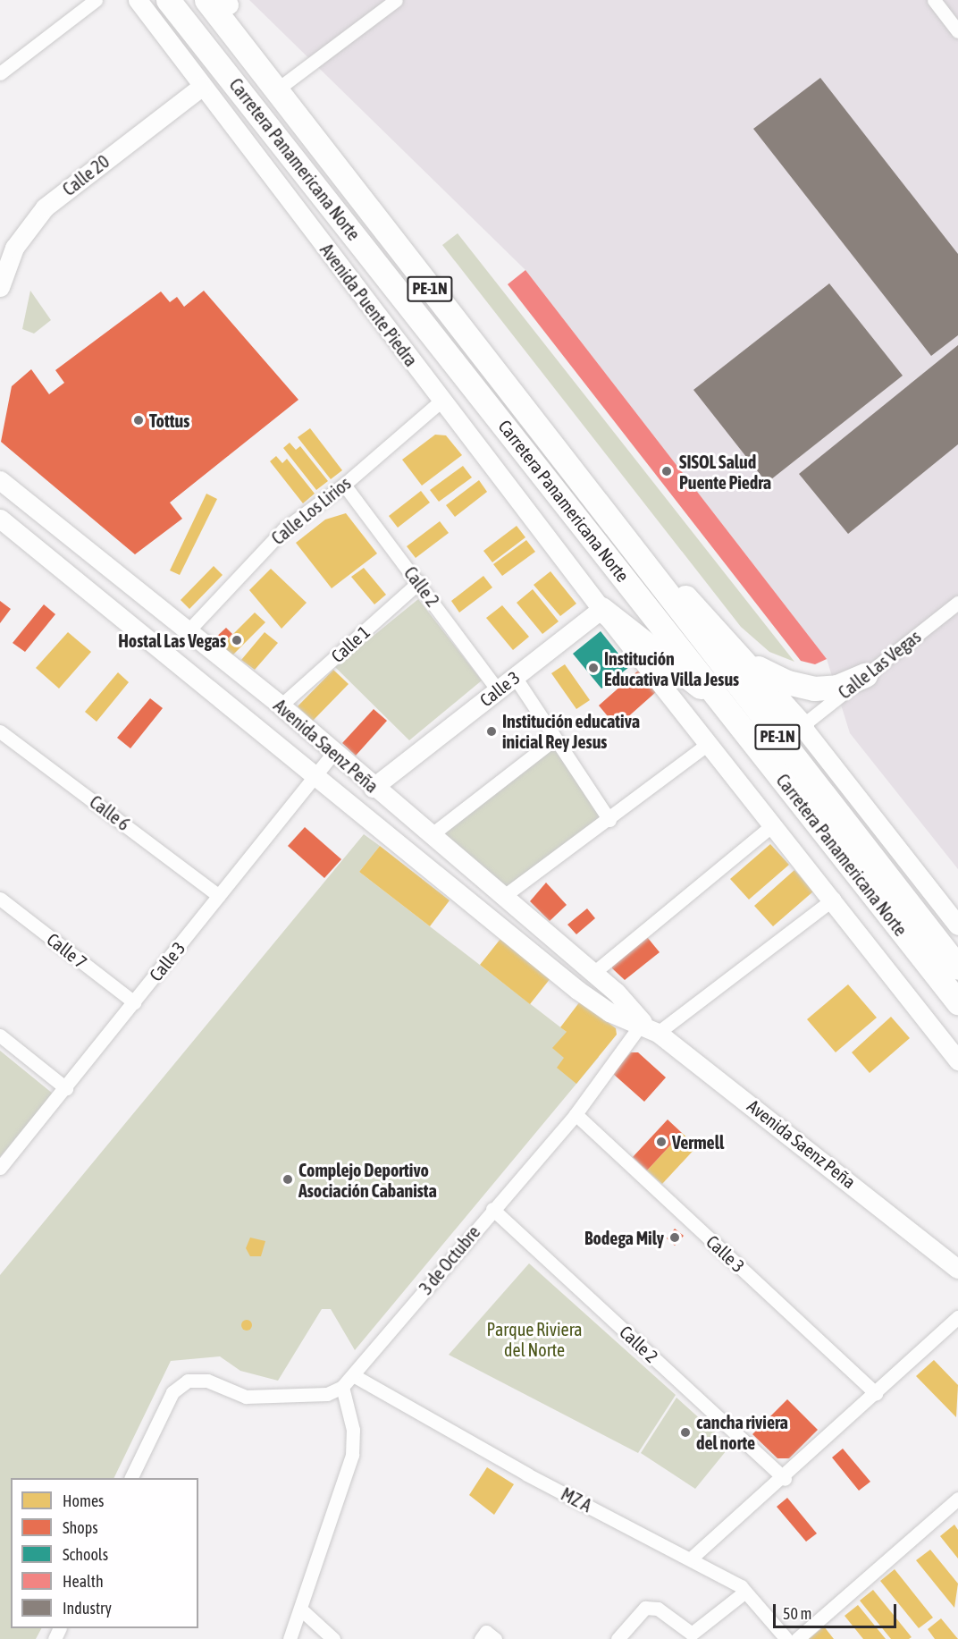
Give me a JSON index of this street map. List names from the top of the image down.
{
  "streets": {
    "highway": ["Carretera Panamericana Norte", "PE-1N"],
    "main road": [
      "Calle 20",
      "Avenida Puente Piedra",
      "Calle 3",
      "Avenida Saenz Peña"
    ],
    "street": [
      "Calle Los Lirios",
      "Calle 2",
      "Calle 1",
      "Calle Las Vegas",
      "Calle 6",
      "Calle 7",
      "3 de Octubre",
      "MZ A"
    ]
  },
  "crossings": [
    ["Calle 20", "Avenida Puente Piedra"],
    ["Avenida Puente Piedra", "Calle Los Lirios"],
    ["Avenida Puente Piedra", "Calle 3"],
    ["Avenida Puente Piedra", "3 de Octubre"],
    ["Calle Los Lirios", "Calle 2"],
    ["Calle Los Lirios", "Avenida Saenz Peña"],
    ["Calle 2", "Calle 1"],
    ["Calle 2", "Calle 3"],
    ["Calle 2", "3 de Octubre"],
    ["Calle 1", "Avenida Saenz Peña"],
    ["Calle 3", "Avenida Saenz Peña"],
    ["Calle 3", "Calle 6"],
    ["Calle 3", "Calle 7"],
    ["Calle 3", "3 de Octubre"],
    ["Avenida Saenz Peña", "3 de Octubre"],
    ["3 de Octubre", "MZ A"]
  ],
  "parks": ["Parque Riviera del Norte"],
  "places": [
    "Tottus",
    "SISOL Salud Puente Piedra",
    "Hostal Las Vegas",
    "Institución Educativa Villa Jesus",
    "Institución educativa inicial Rey Jesus",
    "Vermell",
    "Complejo Deportivo Asociación Cabanista",
    "Bodega Mily",
    "cancha riviera del norte"
  ],
  "legend": [
    "Homes",
    "Shops",
    "Schools",
    "Health",
    "Industry"
  ],
  "scale_bar": "50 m"
}
